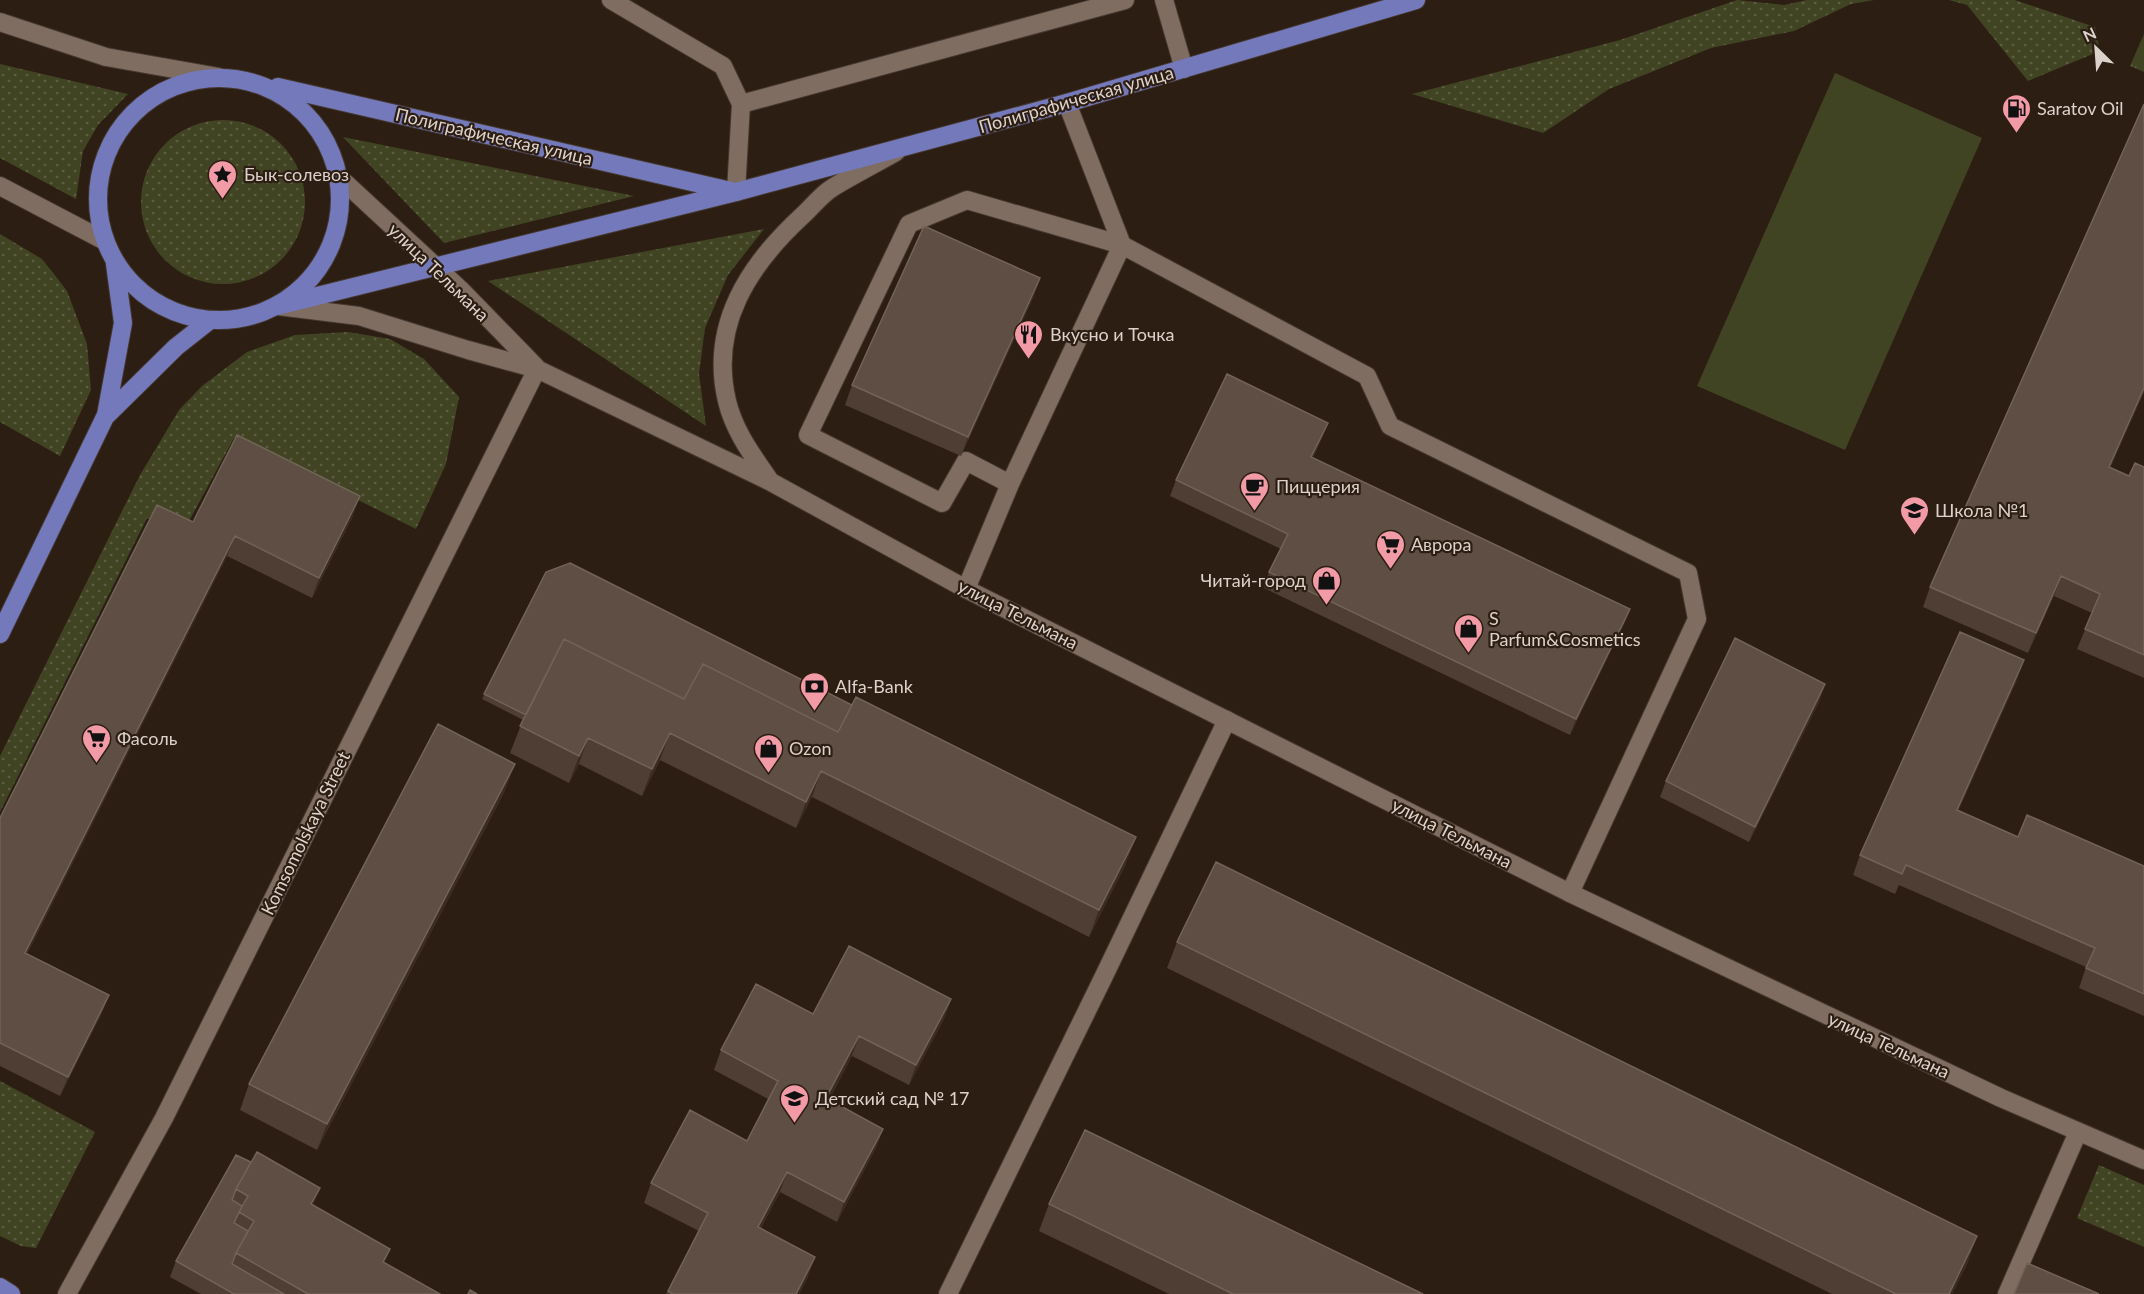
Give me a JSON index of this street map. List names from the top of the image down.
{
  "streets": {
    "main road": ["Полиграфическая улица", "улица Тельмана"],
    "street": ["Komsomolskaya Street"]
  },
  "crossings": [
    ["Полиграфическая улица", "улица Тельмана"],
    ["улица Тельмана", "Komsomolskaya Street"]
  ],
  "places": {
    "fuel station": ["Saratov Oil"],
    "place": ["Бык-солевоз"],
    "restaurant": ["Вкусно и Точка"],
    "cafe": ["Пиццерия"],
    "school or university": ["Школа №1", "Детский сад № 17"],
    "supermarket": ["Аврора", "Фасоль"],
    "shop": ["Читай-город", "S Parfum&Cosmetics", "Ozon"],
    "bank": ["Alfa-Bank"]
  },
  "north": "top left"
}
